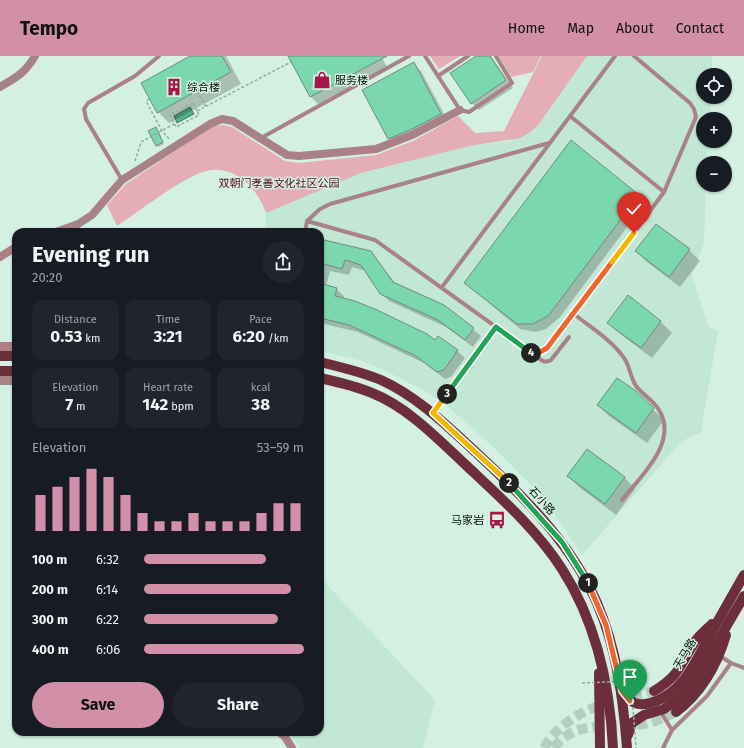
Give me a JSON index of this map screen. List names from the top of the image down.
{
  "streets": {
    "main road": ["石小路", "天马路"]
  },
  "crossings": [
    ["石小路", "天马路"]
  ],
  "parks": ["双朝门孝善文化社区公园"],
  "places": {
    "shop": ["服务楼"],
    "building": ["综合楼"],
    "bus stop": ["马家岩"]
  },
  "page": {
    "header": "Tempo",
    "nav": [
      "Home",
      "Map",
      "About",
      "Contact"
    ],
    "map_buttons": ["+", "−"],
    "heading": ["Evening run", "20:20"],
    "stats": [
      ["Distance", "0.53 km"],
      ["Time", "3:21"],
      ["Pace", "6:20 /km"],
      ["Elevation", "7 m"],
      ["Heart rate", "142 bpm"],
      ["kcal", "38"]
    ],
    "pins": [
      "4",
      "3",
      "2",
      "1"
    ],
    "chart": ["Elevation", "53–59 m"],
    "list": [
      {
        "name": "100 m",
        "note": "6:32"
      },
      {
        "name": "200 m",
        "note": "6:14"
      },
      {
        "name": "300 m",
        "note": "6:22"
      },
      {
        "name": "400 m",
        "note": "6:06"
      }
    ],
    "buttons": ["Save", "Share"]
  }
}
